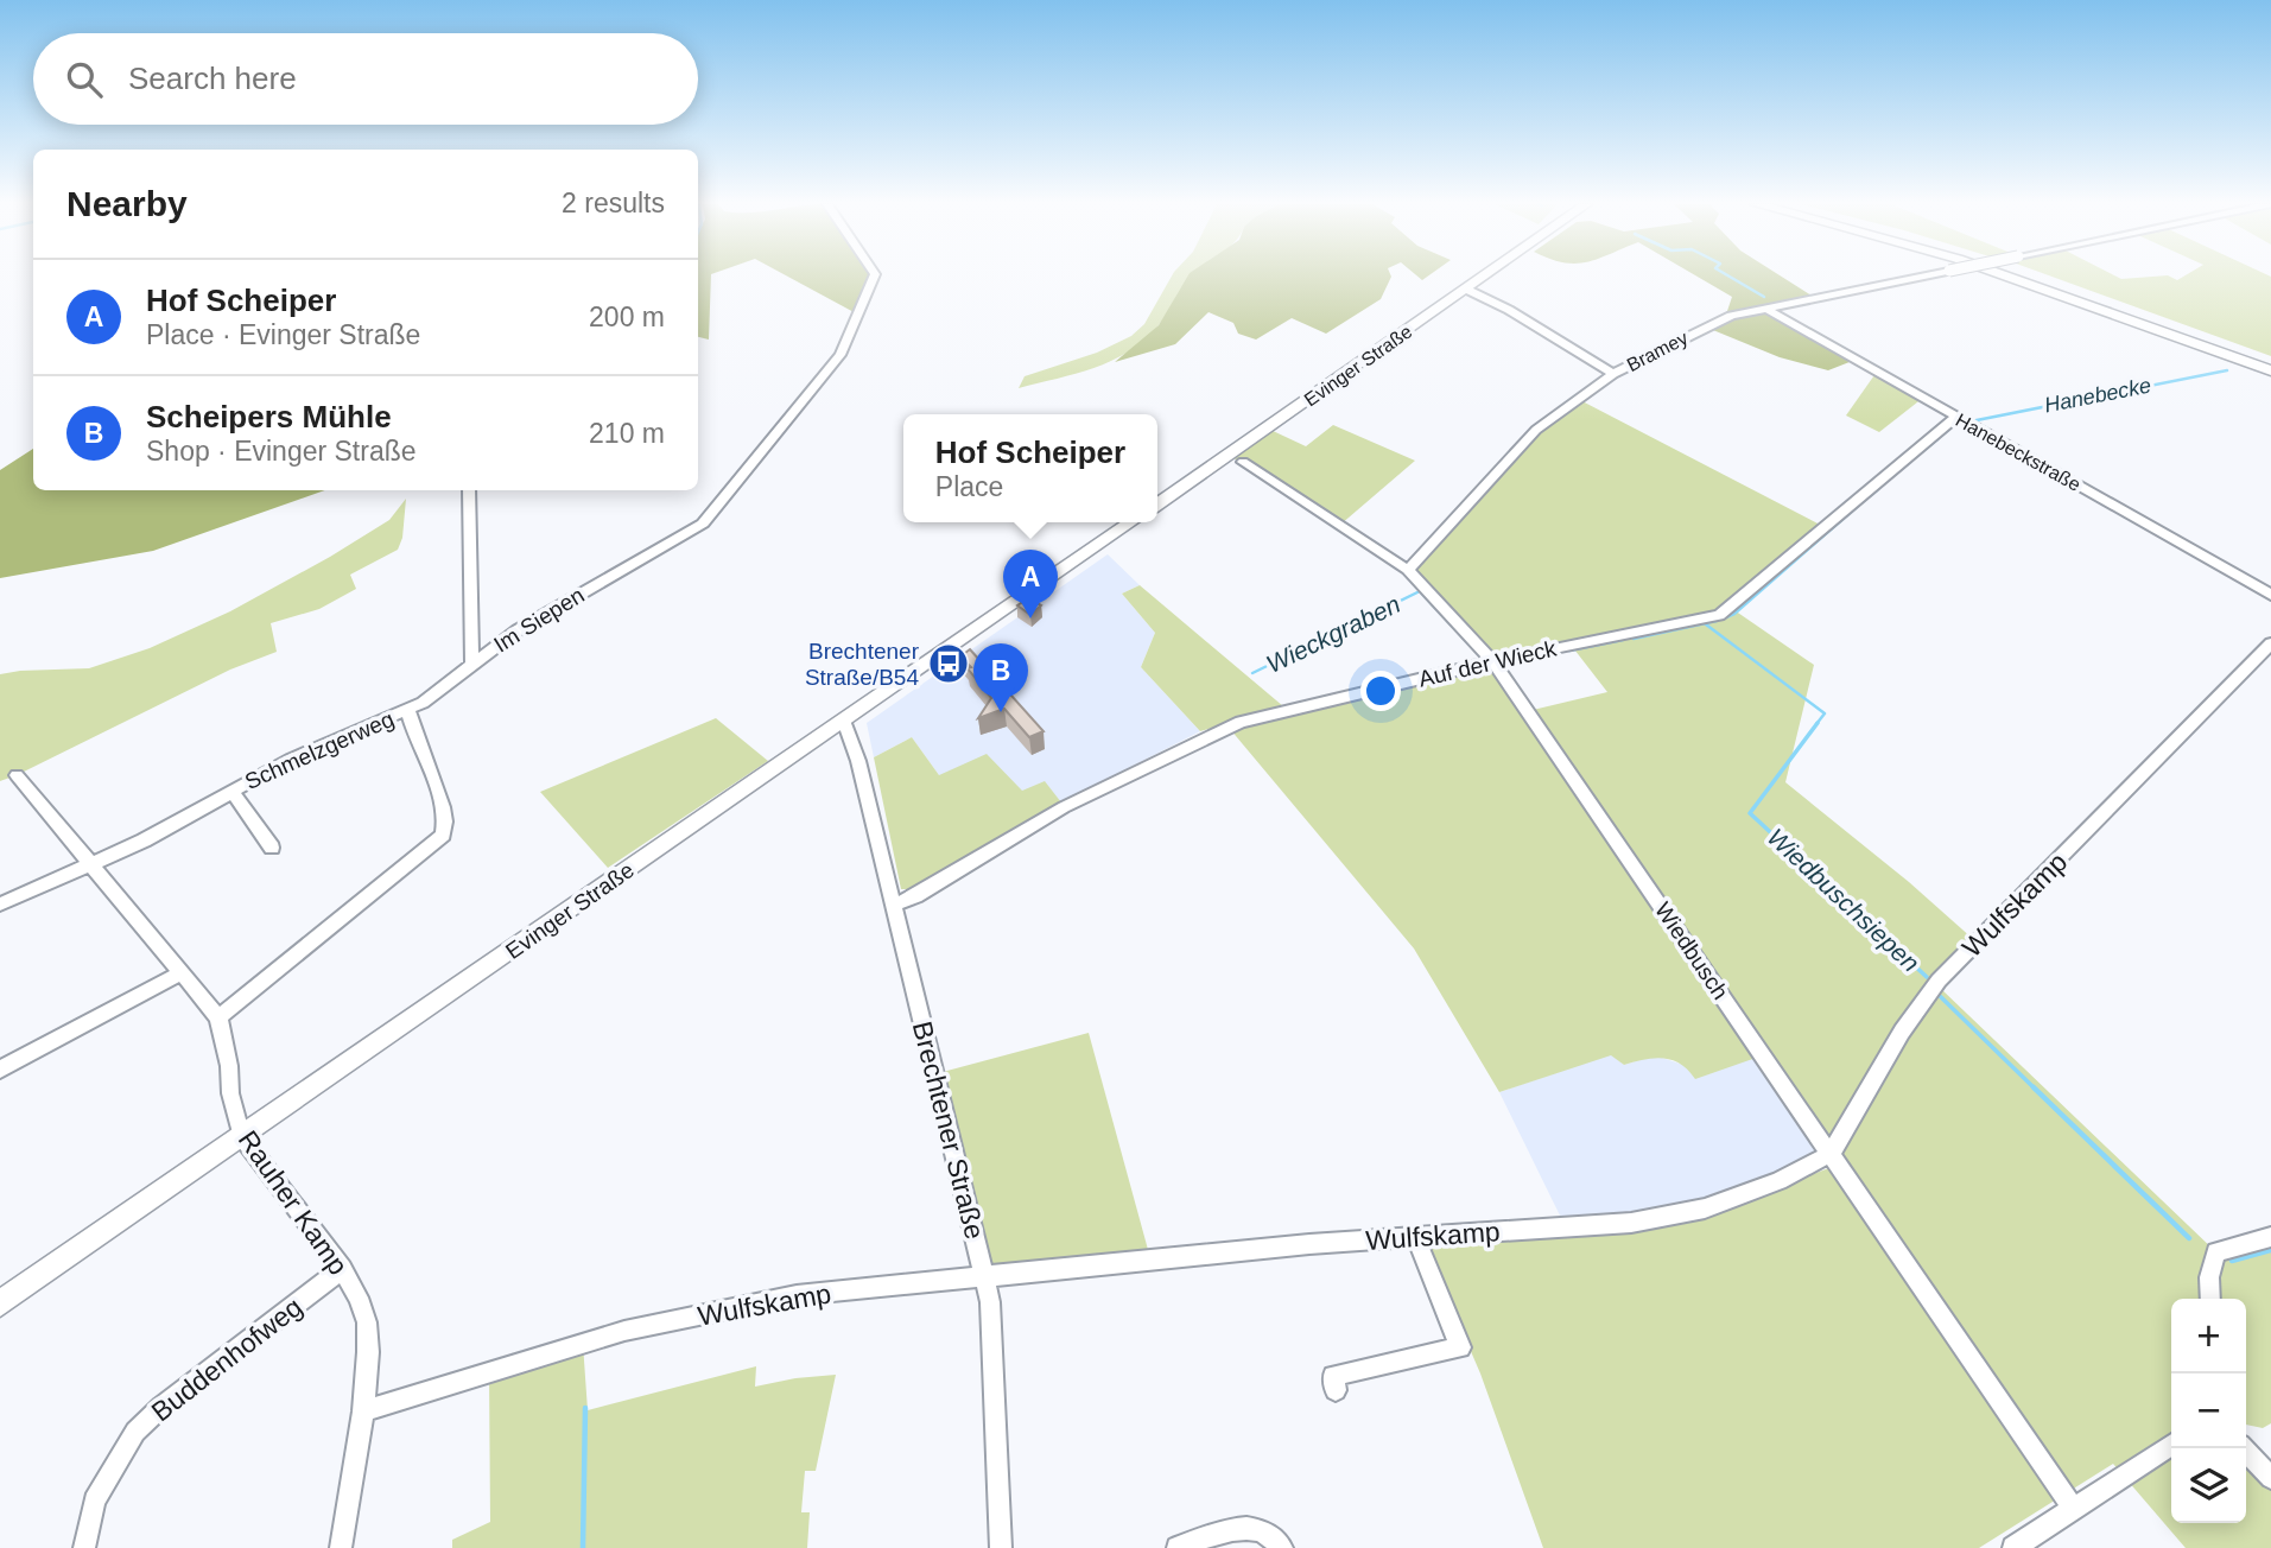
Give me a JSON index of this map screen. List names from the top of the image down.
{
  "streets": {
    "main road": ["Evinger Straße"],
    "street": [
      "Bramey",
      "Hanebeckstraße",
      "Im Siepen",
      "Auf der Wieck",
      "Schmelzgerweg",
      "Wulfskamp",
      "Wiedbusch",
      "Brechtener Straße",
      "Rauher Kamp",
      "Buddenhofweg"
    ]
  },
  "crossings": [
    ["Bramey", "Hanebeckstraße"],
    ["Bramey", "Wiedbusch"],
    ["Evinger Straße", "Brechtener Straße"],
    ["Evinger Straße", "Rauher Kamp"],
    ["Hanebeckstraße", "Auf der Wieck"],
    ["Im Siepen", "Schmelzgerweg"],
    ["Auf der Wieck", "Wiedbusch"],
    ["Auf der Wieck", "Brechtener Straße"],
    ["Schmelzgerweg", "Rauher Kamp"],
    ["Wulfskamp", "Wiedbusch"],
    ["Wulfskamp", "Brechtener Straße"],
    ["Wulfskamp", "Rauher Kamp"],
    ["Rauher Kamp", "Buddenhofweg"]
  ],
  "water": ["Hanebecke", "Wieckgraben", "Wiedbuschsiepen"],
  "places": {
    "bus stop": ["Brechtener Straße/B54"]
  },
  "page": {
    "search": "Search here",
    "heading": ["Nearby", "2 results"],
    "list": [
      {
        "mark": "A",
        "name": "Hof Scheiper",
        "note": "Place · Evinger Straße",
        "value": "200 m"
      },
      {
        "mark": "B",
        "name": "Scheipers Mühle",
        "note": "Shop · Evinger Straße",
        "value": "210 m"
      }
    ],
    "popup": ["Hof Scheiper", "Place"],
    "pins": ["A", "B"],
    "map_buttons": ["+", "−"]
  }
}
